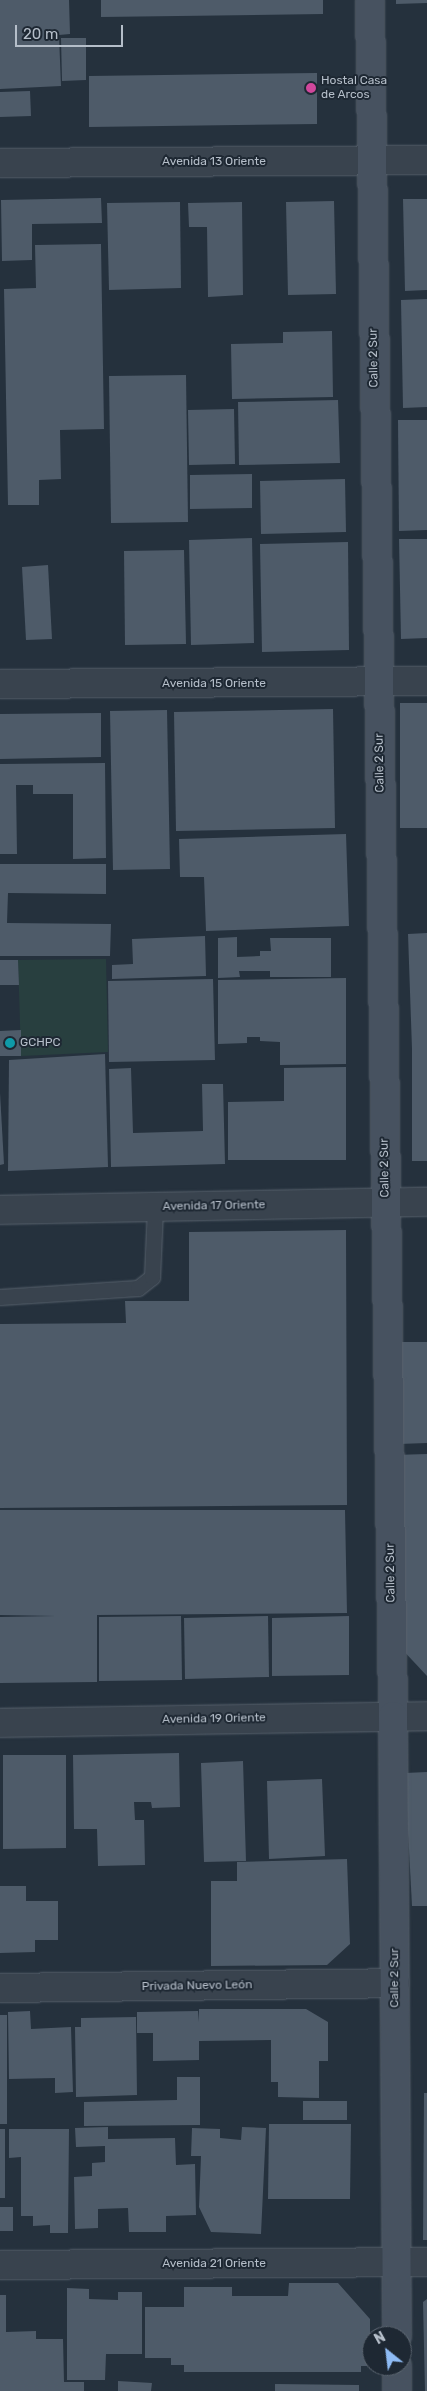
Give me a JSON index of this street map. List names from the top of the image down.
{
  "streets": {
    "street": [
      "Avenida 13 Oriente",
      "Calle 2 Sur",
      "Avenida 15 Oriente",
      "Avenida 17 Oriente",
      "Avenida 19 Oriente",
      "Privada Nuevo León",
      "Avenida 21 Oriente"
    ]
  },
  "crossings": [
    ["Avenida 13 Oriente", "Calle 2 Sur"],
    ["Calle 2 Sur", "Avenida 15 Oriente"],
    ["Calle 2 Sur", "Avenida 17 Oriente"],
    ["Calle 2 Sur", "Avenida 19 Oriente"],
    ["Calle 2 Sur", "Privada Nuevo León"],
    ["Calle 2 Sur", "Avenida 21 Oriente"]
  ],
  "places": ["Hostal Casa de Arcos", "GCHPC"],
  "scale_bar": "20 m",
  "north": "top left"
}
